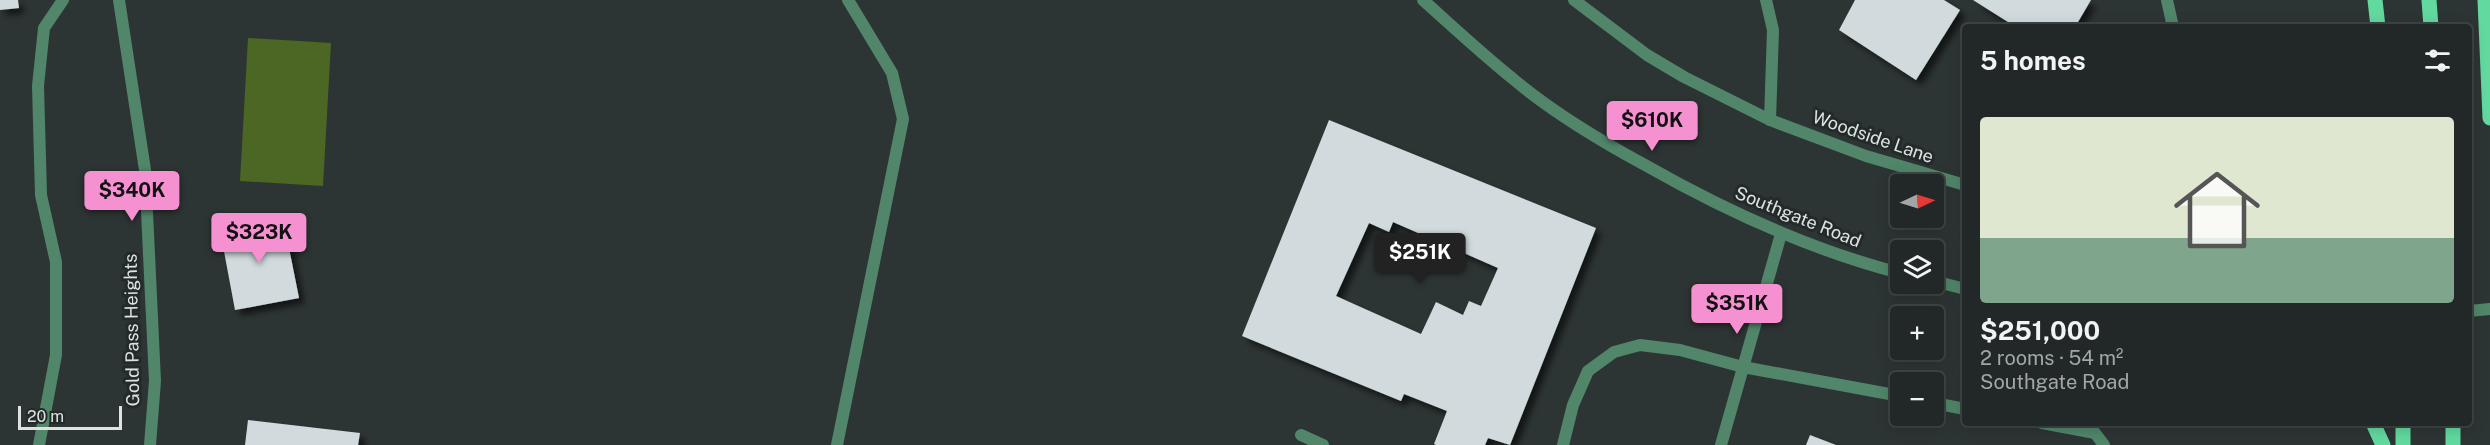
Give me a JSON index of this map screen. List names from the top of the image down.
{
  "streets": {
    "street": ["Woodside Lane", "Southgate Road", "Gold Pass Heights"]
  },
  "scale_bar": "20 m",
  "north": "right",
  "page": {
    "heading": "5 homes",
    "list": [
      {
        "name": "$251,000",
        "note": "2 rooms · 54 m² · Southgate Road"
      }
    ],
    "price": [
      "$610K",
      "$340K",
      "$323K",
      "$251K",
      "$351K"
    ],
    "map_buttons": ["+", "−"],
    "scale": "20 m"
  }
}
